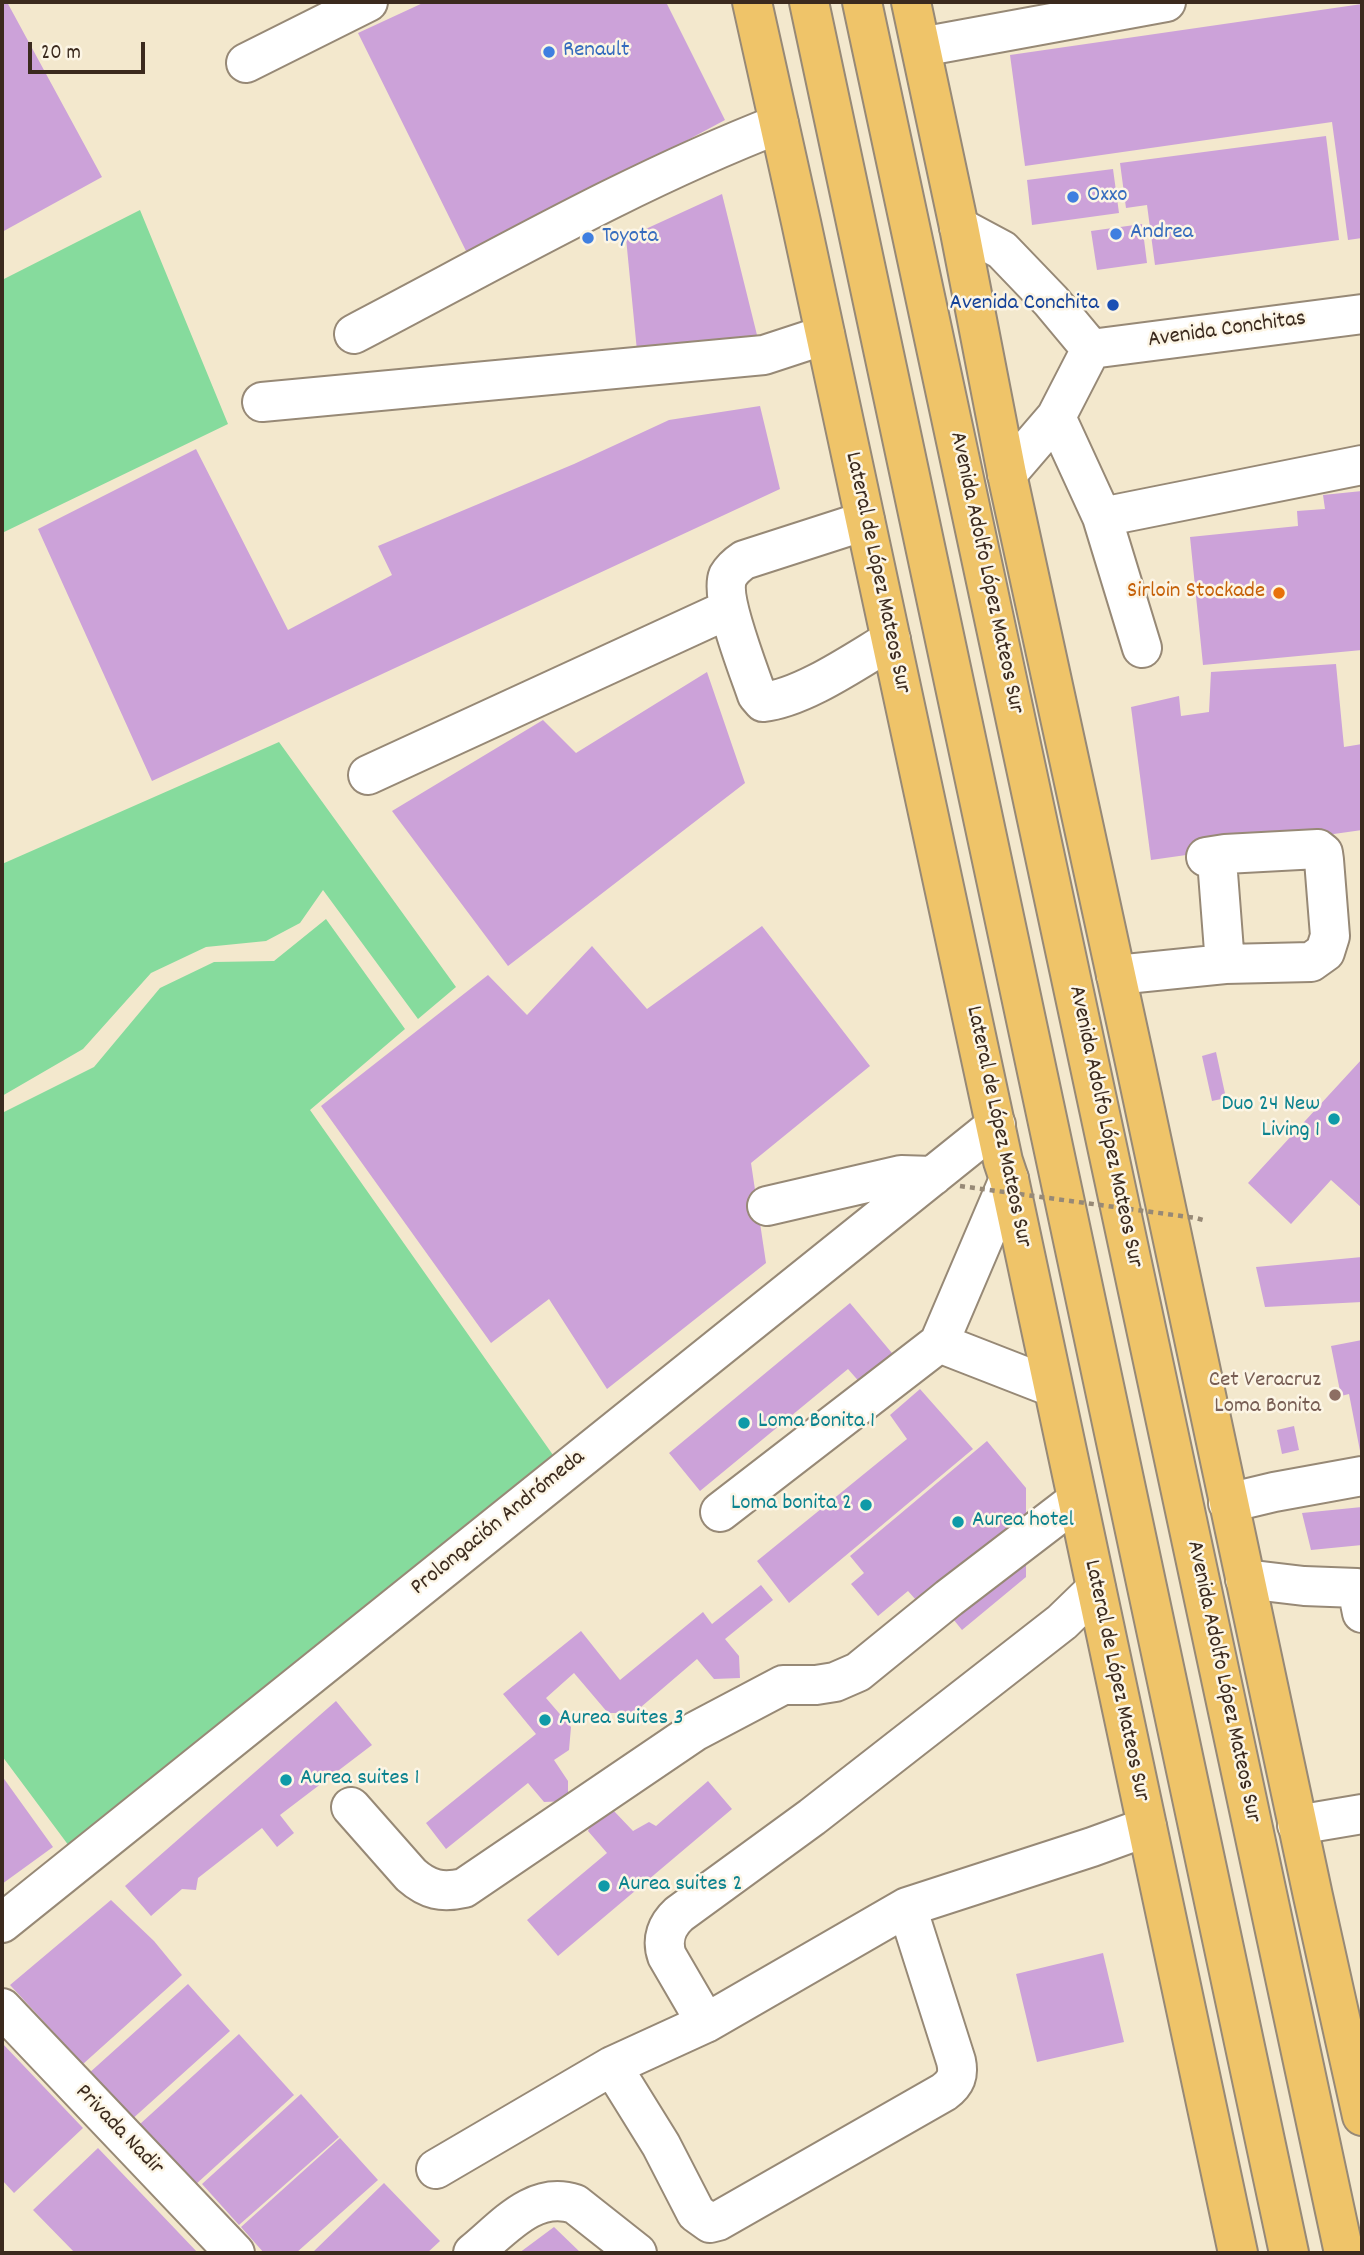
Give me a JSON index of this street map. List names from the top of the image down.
{
  "streets": {
    "main road": ["Lateral de López Mateos Sur", "Avenida Adolfo López Mateos Sur"],
    "street": ["Avenida Conchitas", "Prolongación Andrómeda", "Privada Nadir"]
  },
  "crossings": [
    ["Lateral de López Mateos Sur", "Prolongación Andrómeda"]
  ],
  "places": [
    "Renault",
    "Oxxo",
    "Andrea",
    "Toyota",
    "Avenida Conchita",
    "Sirloin Stockade",
    "Duo 24 New Living 1",
    "Cet Veracruz Loma Bonita",
    "Loma Bonita 1",
    "Loma bonita 2",
    "Aurea hotel",
    "Aurea suites 3",
    "Aurea suites 1",
    "Aurea suites 2"
  ],
  "scale_bar": "20 m"
}
